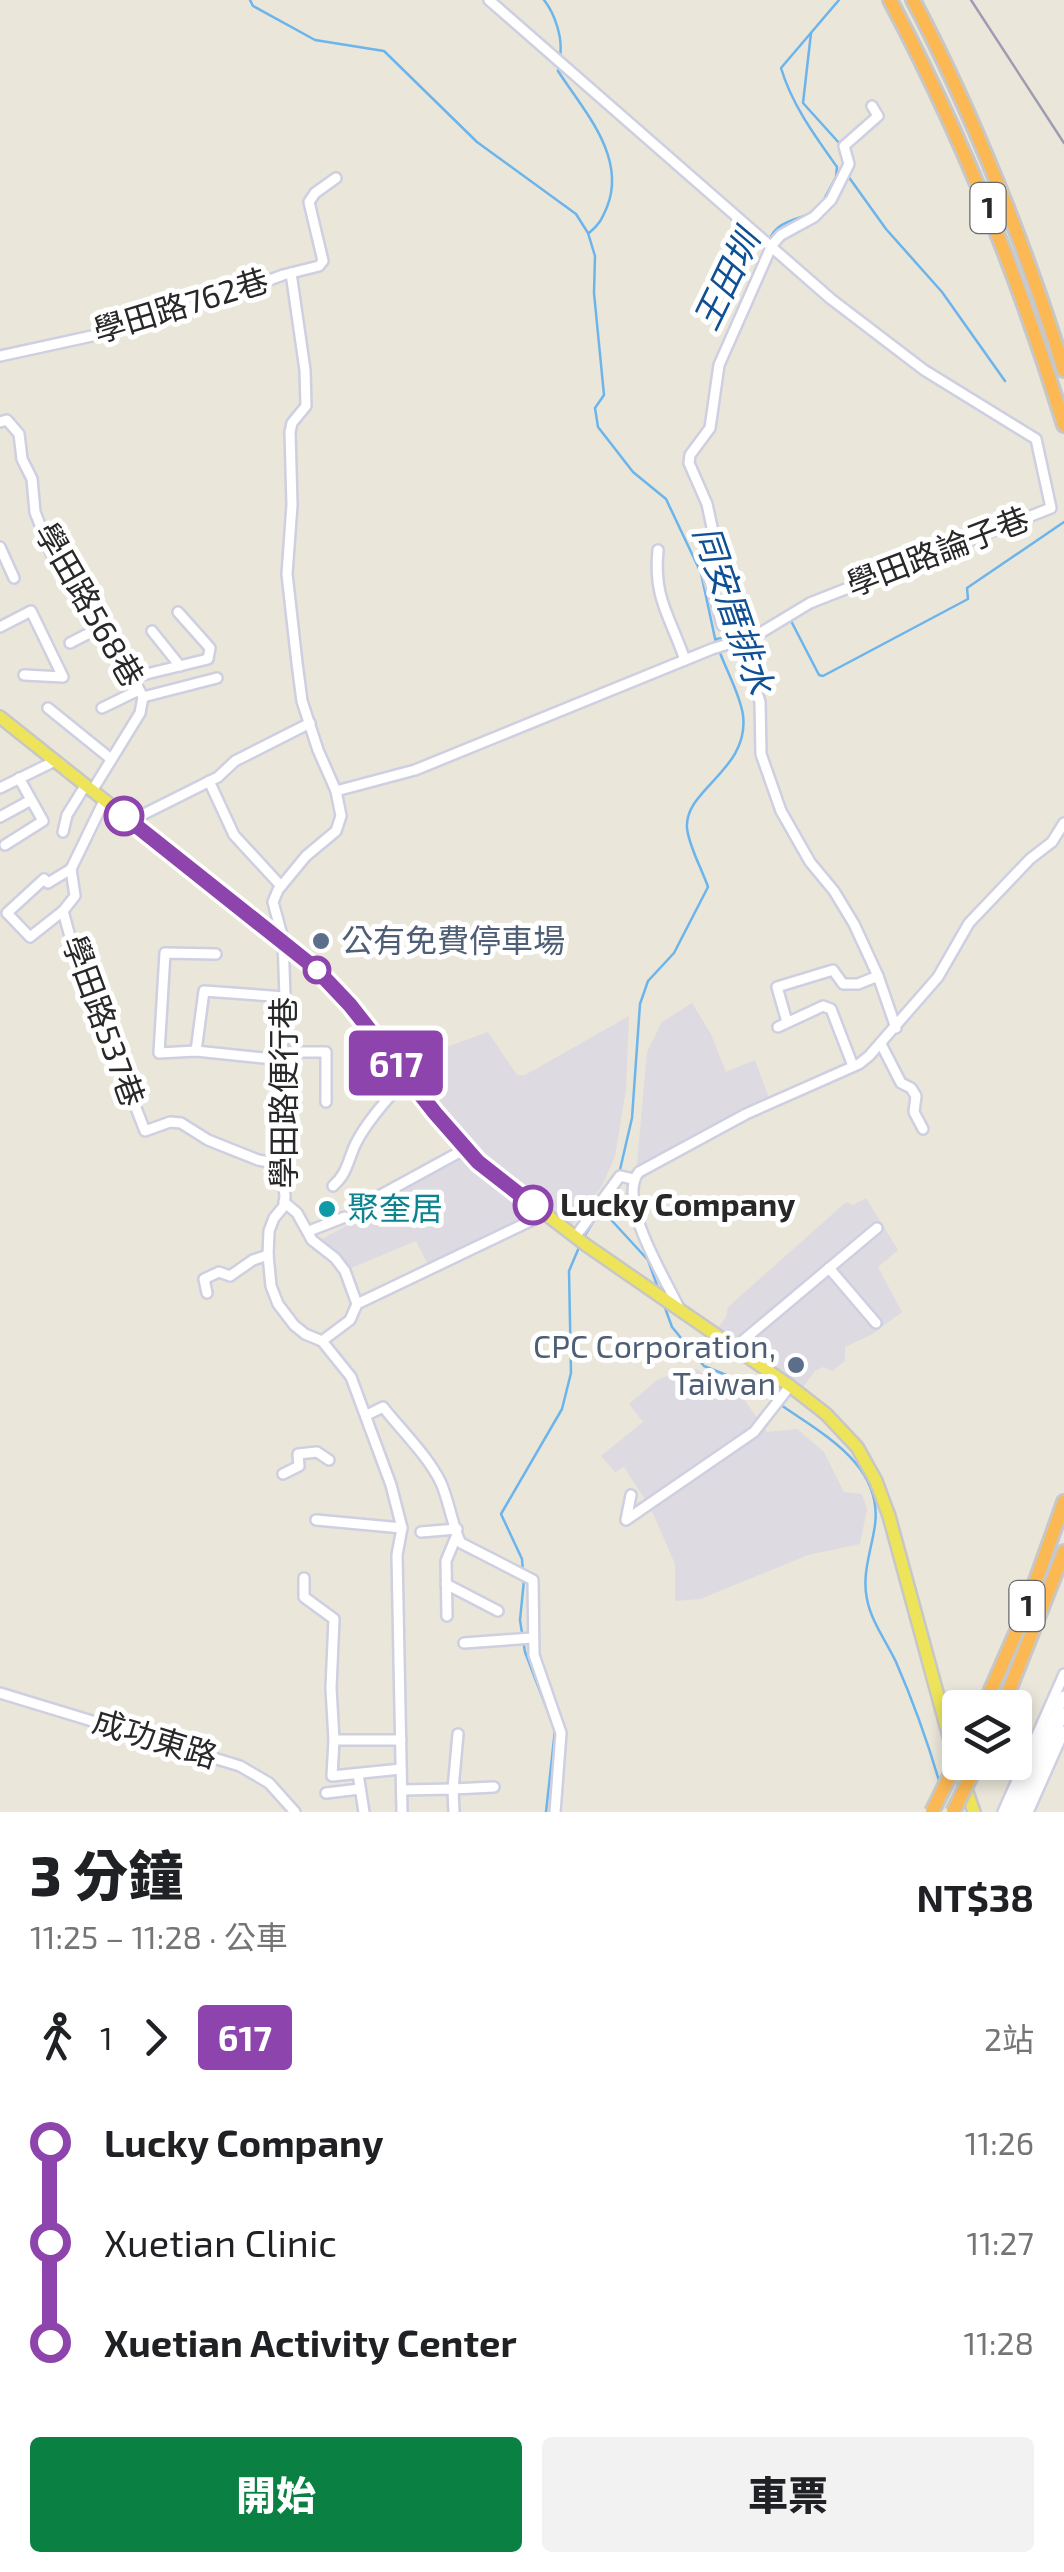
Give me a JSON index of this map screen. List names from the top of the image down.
{
  "streets": {
    "highway": ["1"],
    "street": [
      "學田路762巷",
      "學田路論子巷",
      "學田路568巷",
      "學田路537巷",
      "學田路便行巷",
      "成功東路"
    ]
  },
  "crossings": [
    ["學田路537巷", "學田路便行巷"]
  ],
  "water": ["王田圳", "同安厝排水"],
  "places": [
    "公有免費停車場",
    "Lucky Company",
    "聚奎居",
    "CPC Corporation, Taiwan"
  ],
  "lines": ["bus line 617"],
  "page": {
    "on_map": "617",
    "heading": ["3 分鐘", "11:25 – 11:28 · 公車", "NT$38"],
    "legs": ["1", "617", "2站"],
    "list": [
      {
        "name": "Lucky Company",
        "value": "11:26"
      },
      {
        "name": "Xuetian Clinic",
        "value": "11:27"
      },
      {
        "name": "Xuetian Activity Center",
        "value": "11:28"
      }
    ],
    "buttons": ["開始", "車票"]
  }
}
